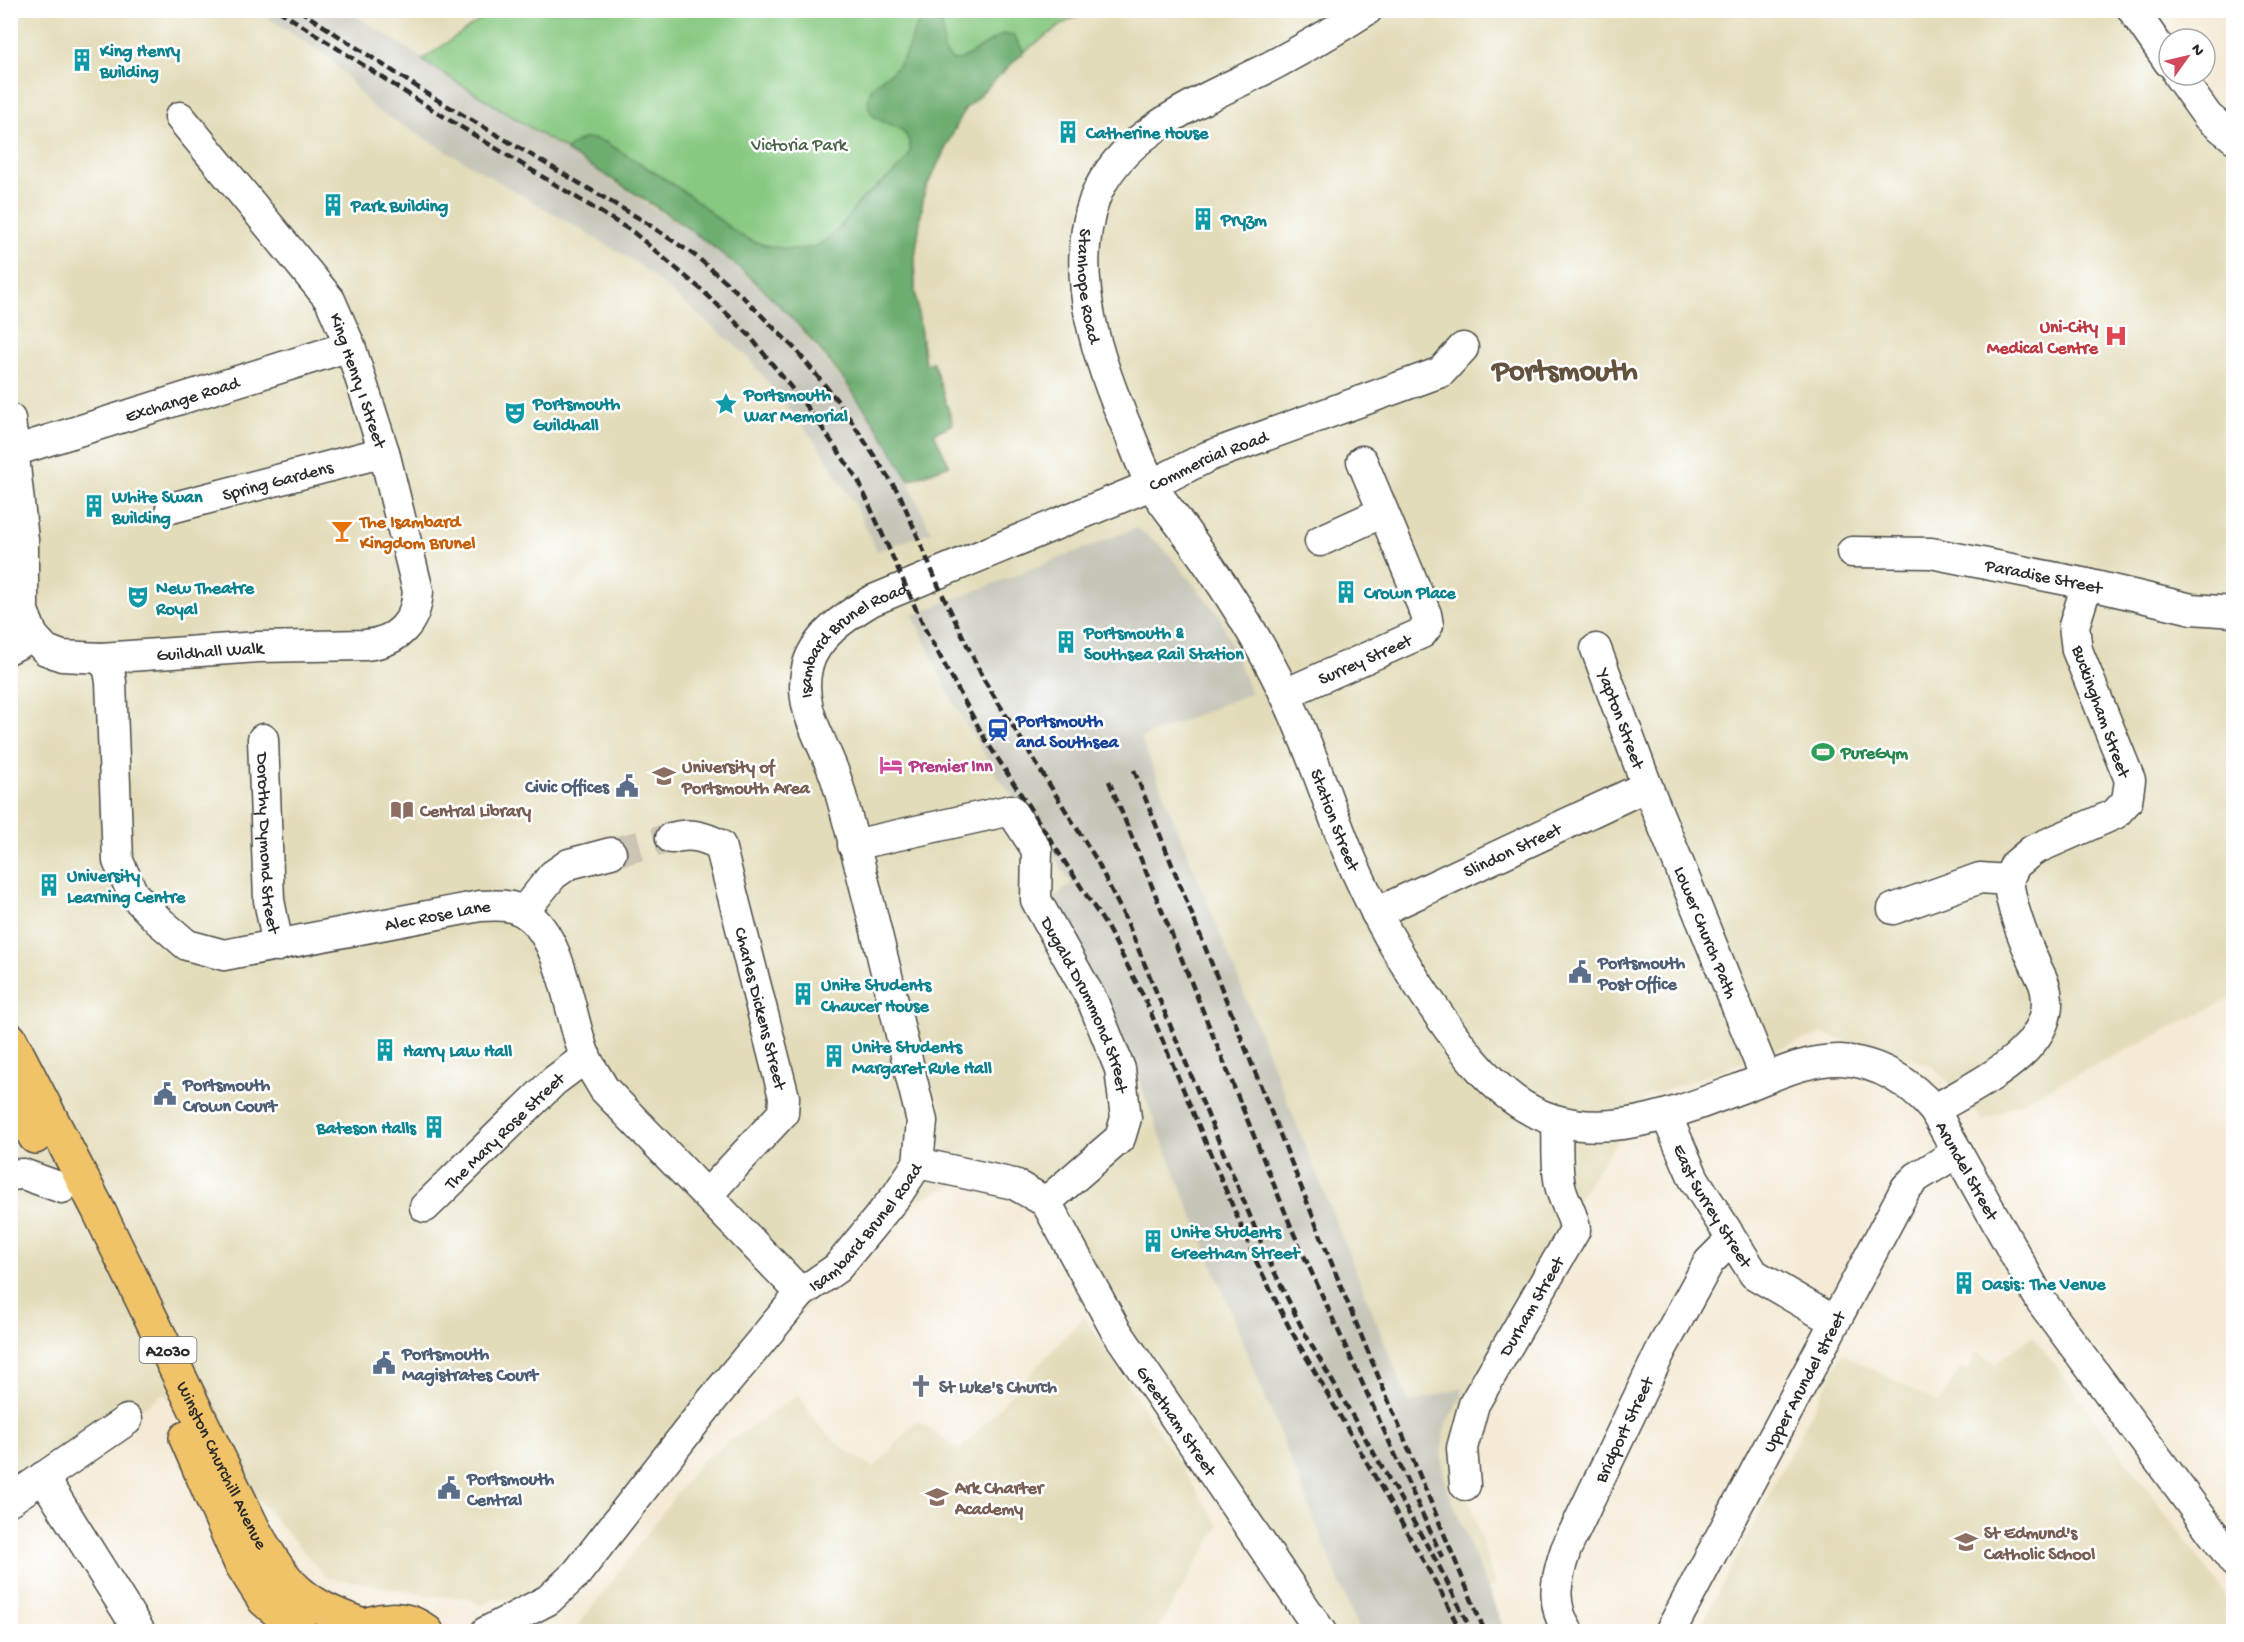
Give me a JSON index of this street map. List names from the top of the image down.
{
  "streets": {
    "main road": ["A2030", "Winston Churchill Avenue"],
    "street": [
      "Stanhope Road",
      "King Henry I Street",
      "Exchange Road",
      "Commercial Road",
      "Spring Gardens",
      "Paradise Street",
      "Isambard Brunel Road",
      "Guildhall Walk",
      "Surrey Street",
      "Buckingham Street",
      "Yapton Street",
      "Station Street",
      "Dorothy Dymond Street",
      "Slindon Street",
      "Alec Rose Lane",
      "Lower Church Path",
      "Dugald Drummond Street",
      "Charles Dickens Street",
      "The Mary Rose Street",
      "Arundel Street",
      "East Surrey Street",
      "Durham Street",
      "Upper Arundel street",
      "Greetham Street",
      "Bridport Street"
    ]
  },
  "crossings": [
    ["Stanhope Road", "Commercial Road"],
    ["Stanhope Road", "Station Street"],
    ["King Henry I Street", "Exchange Road"],
    ["King Henry I Street", "Spring Gardens"],
    ["King Henry I Street", "Guildhall Walk"],
    ["Commercial Road", "Isambard Brunel Road"],
    ["Commercial Road", "Station Street"],
    ["Paradise Street", "Buckingham Street"],
    ["Isambard Brunel Road", "Dugald Drummond Street"],
    ["Guildhall Walk", "Alec Rose Lane"],
    ["Surrey Street", "Station Street"],
    ["Yapton Street", "Slindon Street"],
    ["Yapton Street", "Lower Church Path"],
    ["Station Street", "Slindon Street"],
    ["Station Street", "Arundel Street"],
    ["Station Street", "Durham Street"],
    ["Dorothy Dymond Street", "Alec Rose Lane"],
    ["Slindon Street", "Lower Church Path"],
    ["Lower Church Path", "Arundel Street"],
    ["Dugald Drummond Street", "Greetham Street"],
    ["Arundel Street", "East Surrey Street"],
    ["Arundel Street", "Durham Street"],
    ["Arundel Street", "Upper Arundel street"],
    ["East Surrey Street", "Upper Arundel street"],
    ["East Surrey Street", "Bridport Street"]
  ],
  "districts": ["Portsmouth"],
  "parks": ["Victoria Park"],
  "places": {
    "building": [
      "King Henry Building",
      "Catherine House",
      "Park Building",
      "Pryzm",
      "White Swan Building",
      "Crown Place",
      "Portsmouth & Southsea Rail Station",
      "University Learning Centre",
      "Unite Students Chaucer House",
      "Harry Law Hall",
      "Unite Students Margaret Rule Hall",
      "Bateson Halls",
      "Unite Students Greetham Street",
      "Oasis: The Venue"
    ],
    "hospital": ["Uni-City Medical Centre"],
    "place": ["Portsmouth War Memorial"],
    "theatre": ["Portsmouth Guildhall", "New Theatre Royal"],
    "bar": ["The Isambard Kingdom Brunel"],
    "station": ["Portsmouth and Southsea"],
    "sports": ["PureGym"],
    "hotel": ["Premier Inn"],
    "school or university": ["University of Portsmouth Area", "Ark Charter Academy", "St Edmund's Catholic School"],
    "public building": [
      "Civic Offices",
      "Portsmouth Post Office",
      "Portsmouth Crown Court",
      "Portsmouth Magistrates Court",
      "Portsmouth Central"
    ],
    "library": ["Central Library"],
    "church": ["St Luke's Church"]
  },
  "north": "top right"
}
